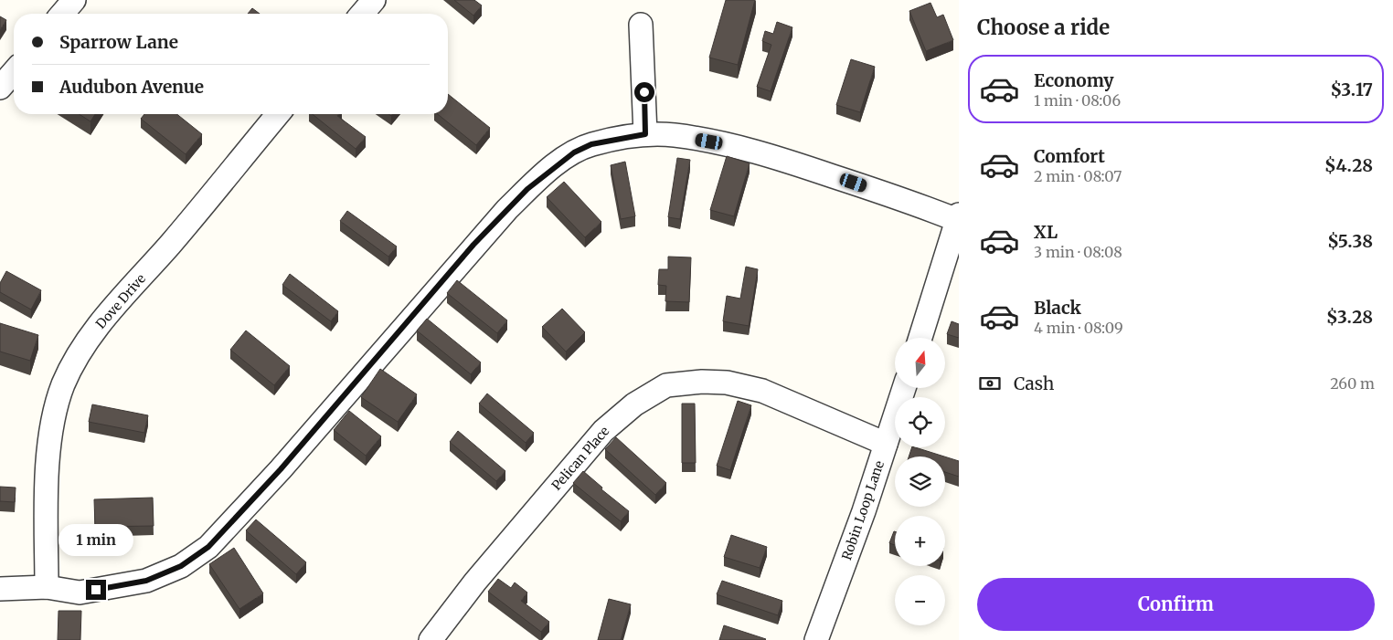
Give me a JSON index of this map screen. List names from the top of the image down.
{
  "streets": {
    "street": ["Dove Drive", "Pelican Place", "Robin Loop Lane"]
  },
  "crossings": [
    ["Pelican Place", "Robin Loop Lane"]
  ],
  "north": "top",
  "page": {
    "heading": "Choose a ride",
    "banner": ["Sparrow Lane", "Audubon Avenue"],
    "list": [
      {
        "name": "Economy",
        "note": "1 min · 08:06",
        "value": "$3.17"
      },
      {
        "name": "Comfort",
        "note": "2 min · 08:07",
        "value": "$4.28"
      },
      {
        "name": "XL",
        "note": "3 min · 08:08",
        "value": "$5.38"
      },
      {
        "name": "Black",
        "note": "4 min · 08:09",
        "value": "$3.28"
      }
    ],
    "map_buttons": ["+", "−"],
    "pay": ["Cash", "260 m"],
    "bubble": "1 min",
    "buttons": "Confirm"
  }
}
